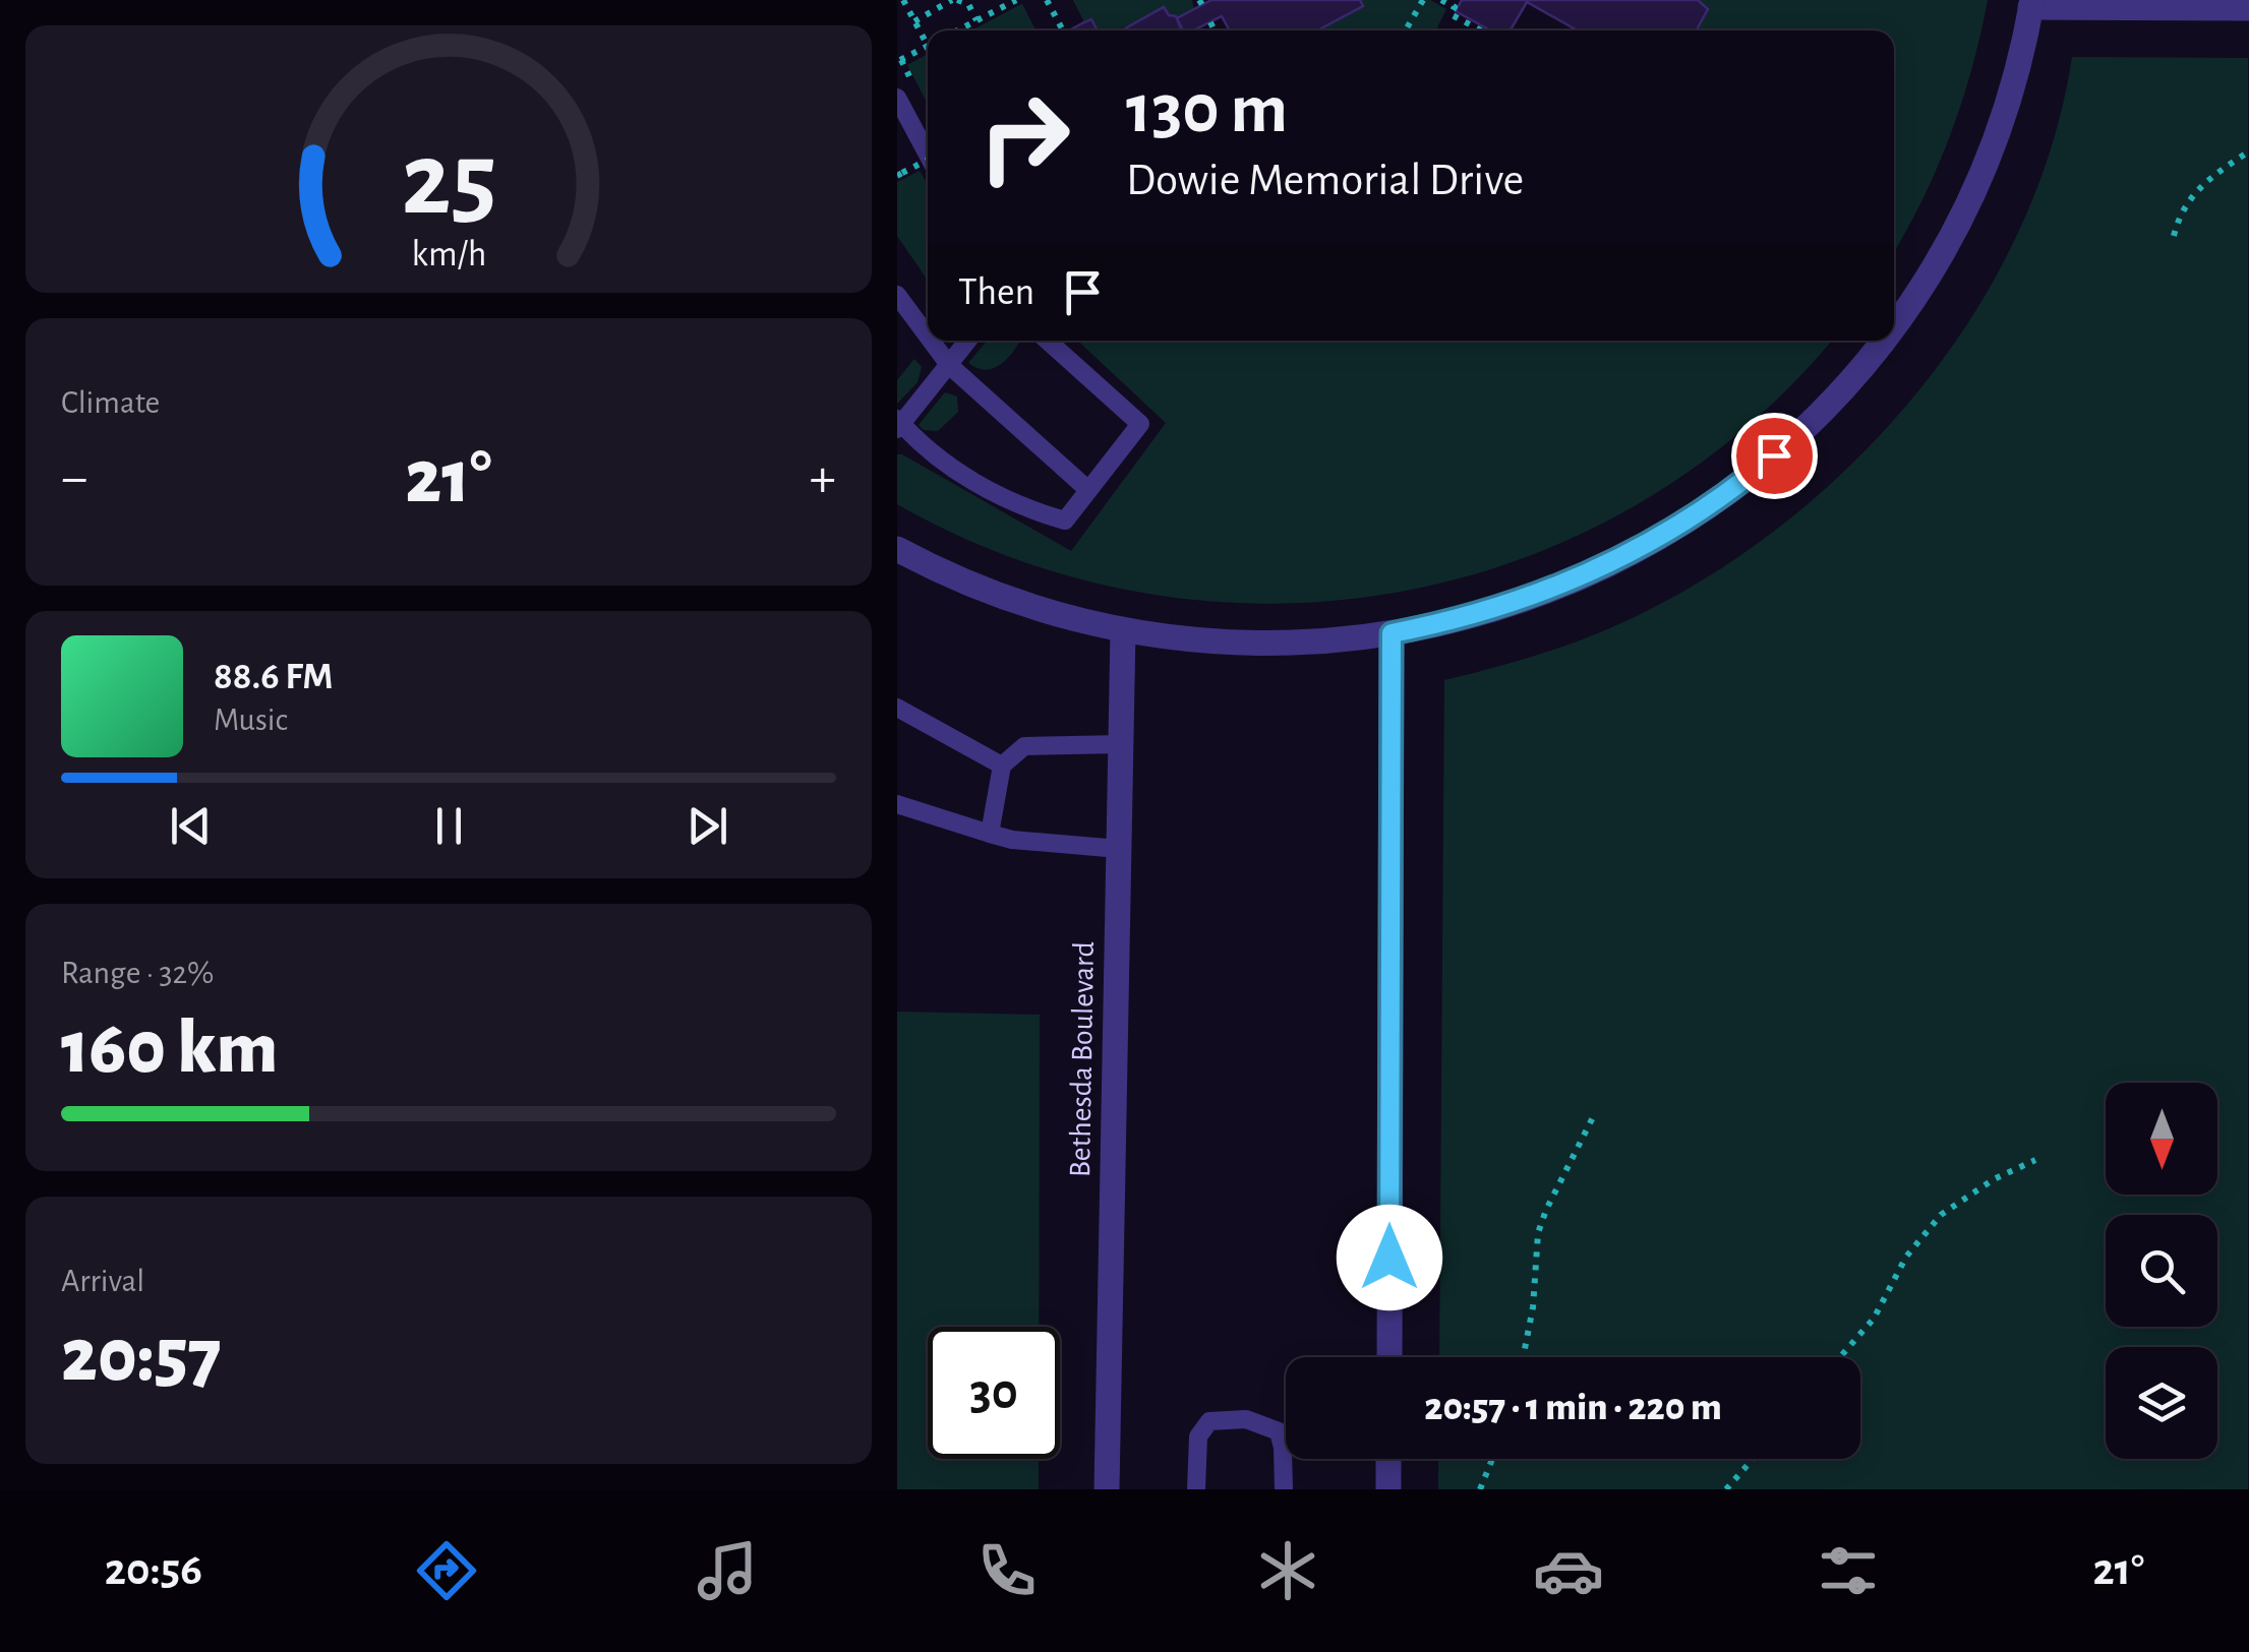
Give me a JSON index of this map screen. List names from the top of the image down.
{
  "streets": {
    "street": ["Bethesda Boulevard"]
  },
  "north": "bottom",
  "page": {
    "turn": ["130 m", "Dowie Memorial Drive"],
    "then": "Then",
    "tile": [
      "Climate",
      ["Range · 32%", "160 km"],
      ["Arrival", "20:57"]
    ],
    "heat": ["−", "21°", "+"],
    "song": ["88.6 FM", "Music"],
    "limit": "30",
    "trip": "20:57 · 1 min · 220 m",
    "tabs": ["20:56", "21°"],
    "gauge": ["25", "km/h"]
  }
}
